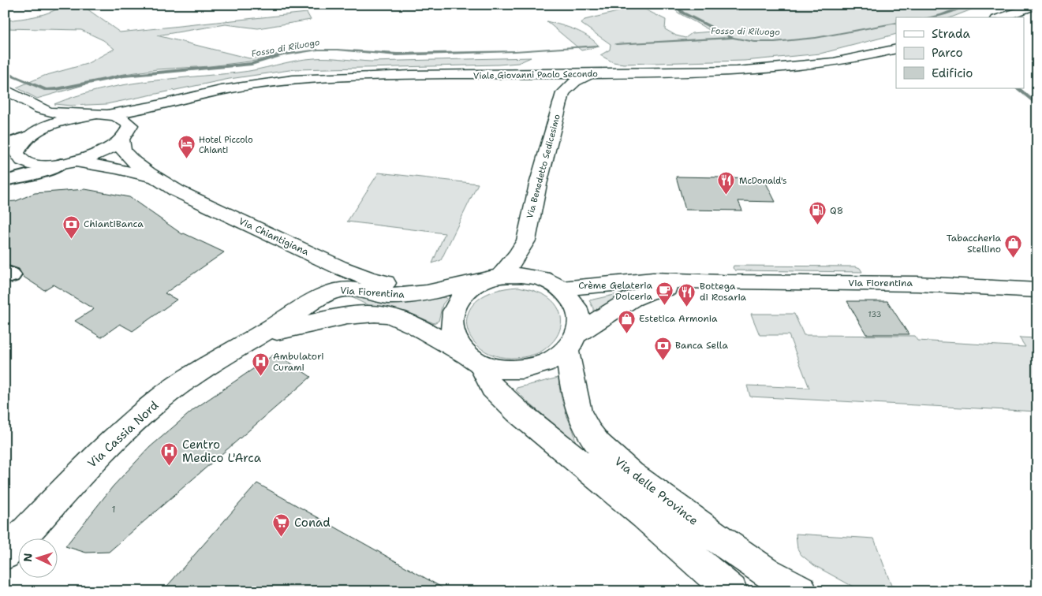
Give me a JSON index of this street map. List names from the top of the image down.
{
  "streets": {
    "main road": [
      "Viale Giovanni Paolo Secondo",
      "Via Benedetto Sedicesimo",
      "Via Chiantigiana",
      "Via Fiorentina",
      "Via Cassia Nord",
      "Via delle Province"
    ]
  },
  "crossings": [
    ["Viale Giovanni Paolo Secondo", "Via Chiantigiana"],
    ["Via Benedetto Sedicesimo", "Via Fiorentina"],
    ["Via Benedetto Sedicesimo", "Via Cassia Nord"],
    ["Via Benedetto Sedicesimo", "Via delle Province"],
    ["Via Chiantigiana", "Via Fiorentina"],
    ["Via Chiantigiana", "Via Cassia Nord"],
    ["Via Fiorentina", "Via Cassia Nord"],
    ["Via Fiorentina", "Via delle Province"],
    ["Via Cassia Nord", "Via delle Province"]
  ],
  "water": ["Fosso di Riluogo"],
  "places": {
    "hotel": ["Hotel Piccolo Chianti"],
    "restaurant": ["McDonald's", "Bottega di Rosaria"],
    "fuel station": ["Q8"],
    "bank": ["ChiantiBanca", "Banca Sella"],
    "shop": ["Tabaccheria Stellino", "Estetica Armonia"],
    "cafe": ["Crème Gelateria Dolceria"],
    "hospital": ["Ambulatori Curami", "Centro Medico L'Arca"],
    "supermarket": ["Conad"]
  },
  "house_numbers": ["133", "1"],
  "legend": ["Strada", "Parco", "Edificio"],
  "north": "left"
}
